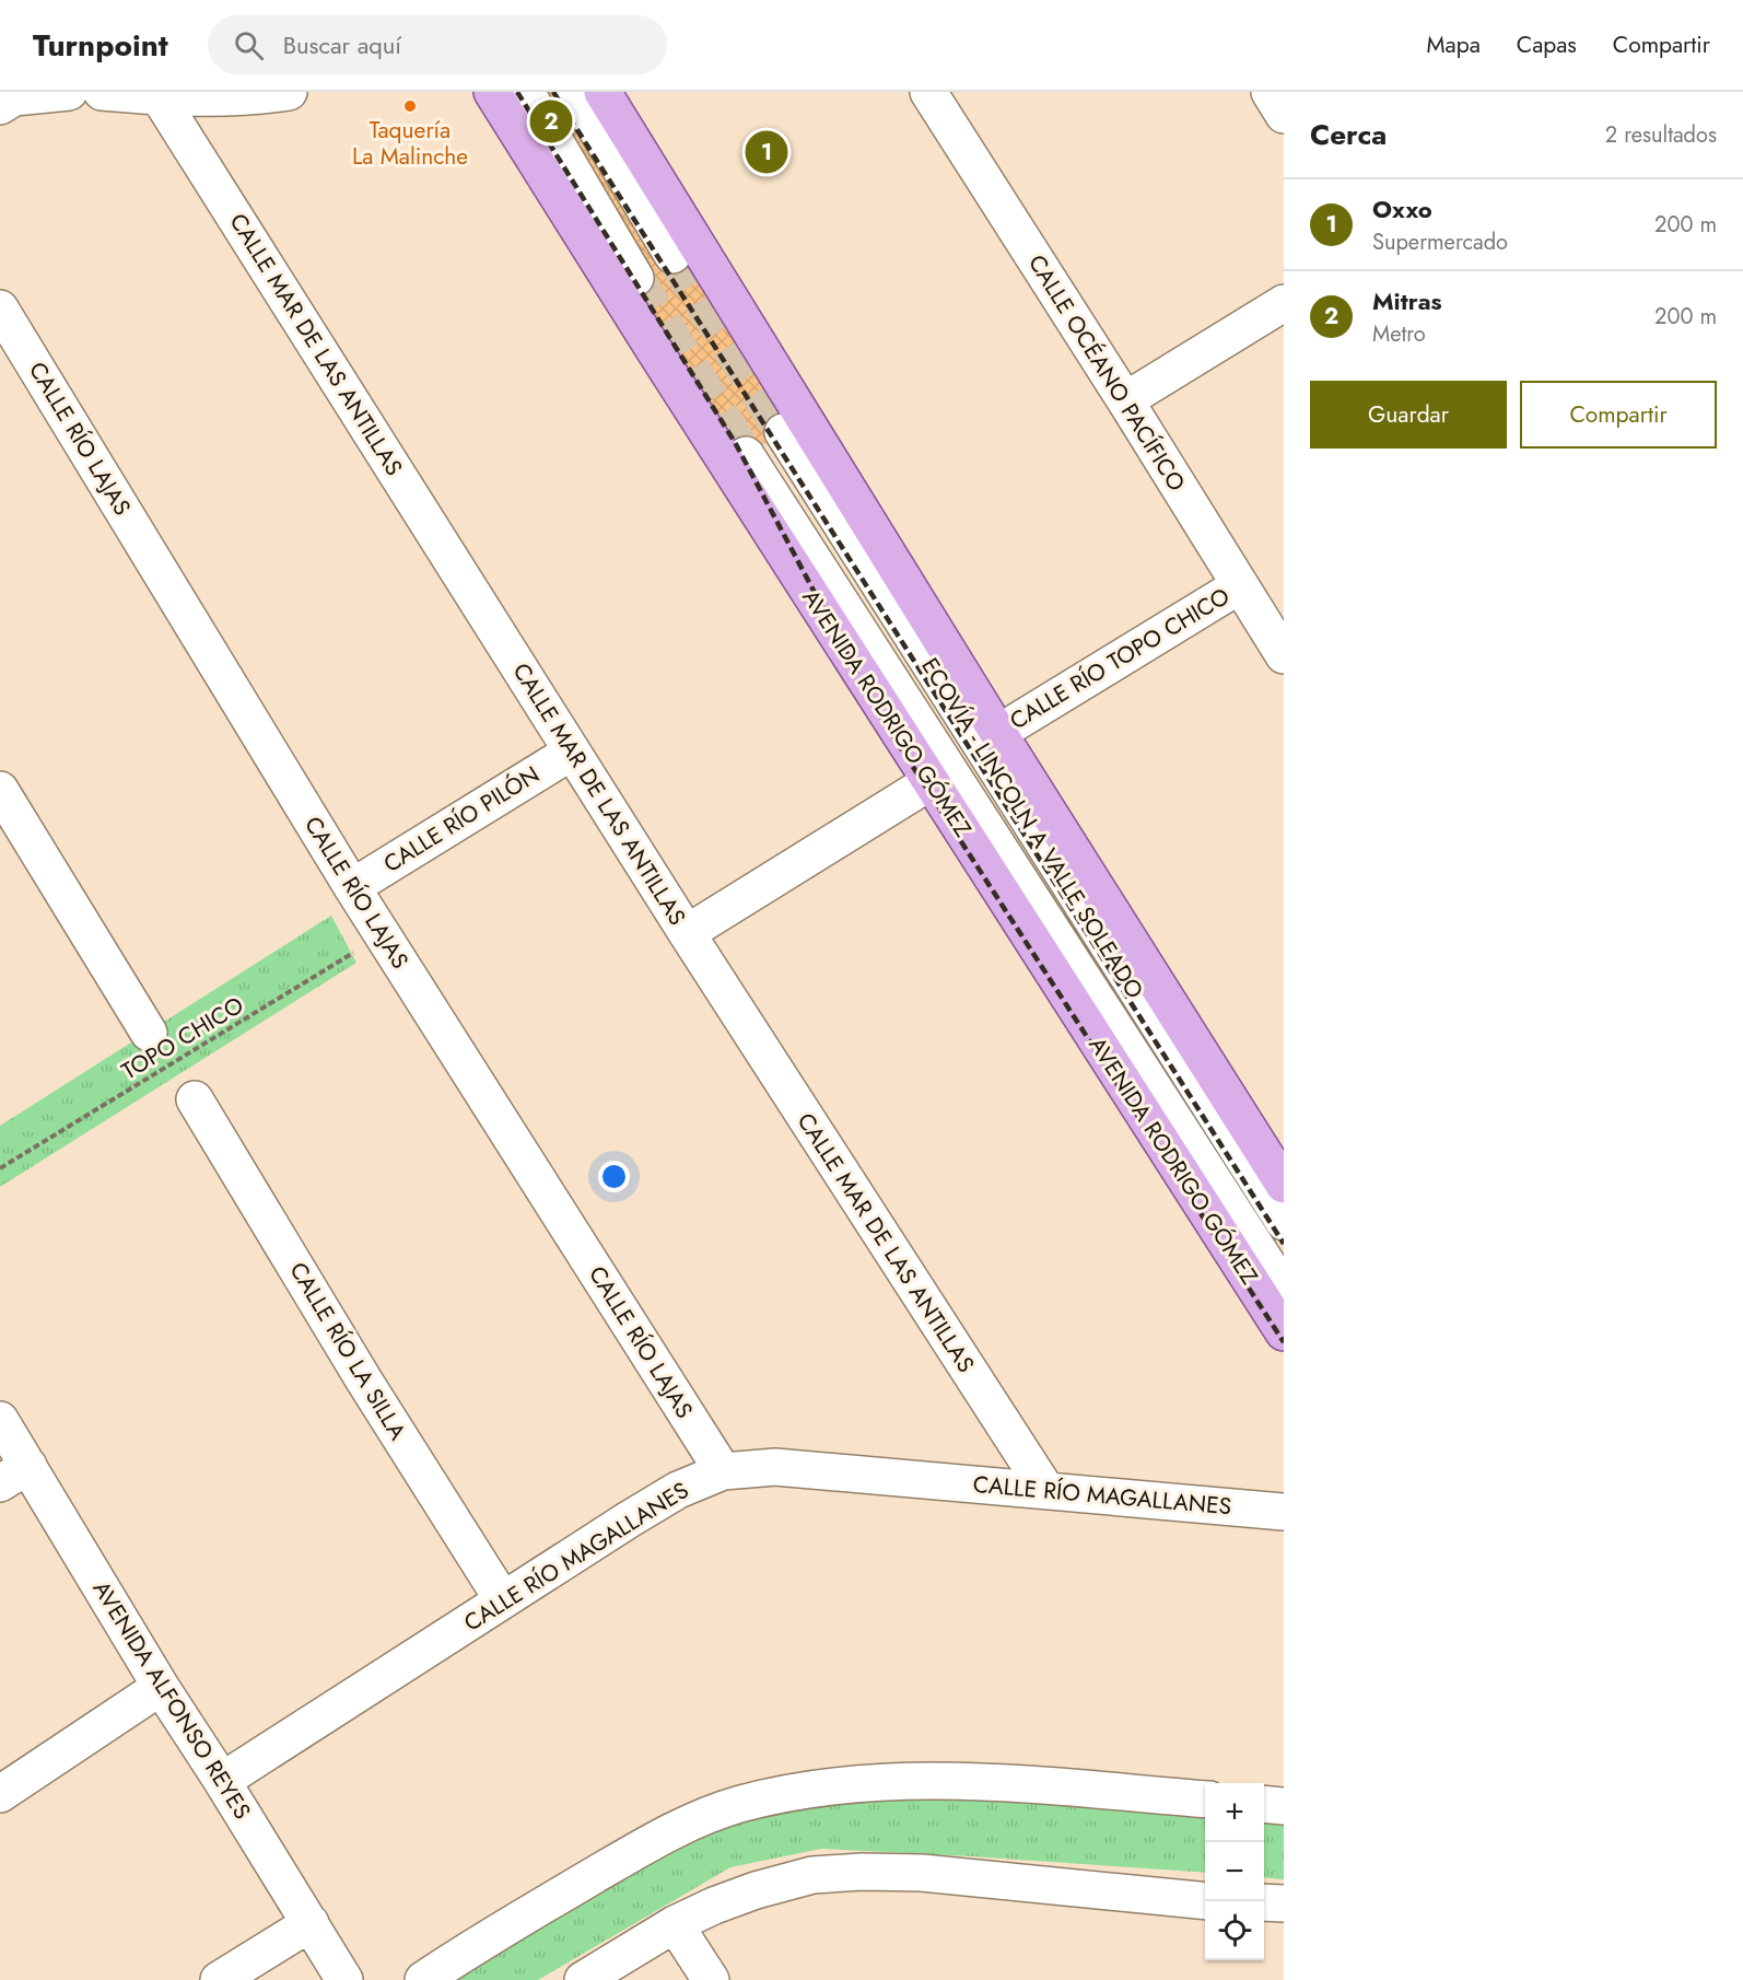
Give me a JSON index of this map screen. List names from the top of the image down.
{
  "streets": {
    "main road": ["AVENIDA RODRIGO GÓMEZ"],
    "street": [
      "CALLE MAR DE LAS ANTILLAS",
      "CALLE OCÉANO PACÍFICO",
      "CALLE RÍO LAJAS",
      "CALLE RÍO TOPO CHICO",
      "CALLE RÍO PILÓN",
      "ECOVÍA - LINCOLN A VALLE SOLEADO",
      "CALLE RÍO LA SILLA",
      "CALLE RÍO MAGALLANES",
      "AVENIDA ALFONSO REYES"
    ],
    "path": ["TOPO CHICO"]
  },
  "crossings": [
    ["CALLE MAR DE LAS ANTILLAS", "CALLE RÍO PILÓN"],
    ["CALLE MAR DE LAS ANTILLAS", "CALLE RÍO MAGALLANES"],
    ["CALLE OCÉANO PACÍFICO", "CALLE RÍO TOPO CHICO"],
    ["CALLE RÍO LAJAS", "CALLE RÍO PILÓN"],
    ["CALLE RÍO LAJAS", "TOPO CHICO"],
    ["CALLE RÍO LAJAS", "CALLE RÍO MAGALLANES"],
    ["CALLE RÍO LA SILLA", "CALLE RÍO MAGALLANES"],
    ["CALLE RÍO MAGALLANES", "AVENIDA ALFONSO REYES"]
  ],
  "places": ["Taquería La Malinche"],
  "page": {
    "header": "Turnpoint",
    "search": "Buscar aquí",
    "nav": ["Mapa", "Capas", "Compartir"],
    "heading": ["Cerca", "2 resultados"],
    "pins": ["2", "1"],
    "list": [
      {
        "mark": "1",
        "name": "Oxxo",
        "note": "Supermercado",
        "value": "200 m"
      },
      {
        "mark": "2",
        "name": "Mitras",
        "note": "Metro",
        "value": "200 m"
      }
    ],
    "buttons": ["Guardar", "Compartir"],
    "map_buttons": ["+", "−"]
  }
}
